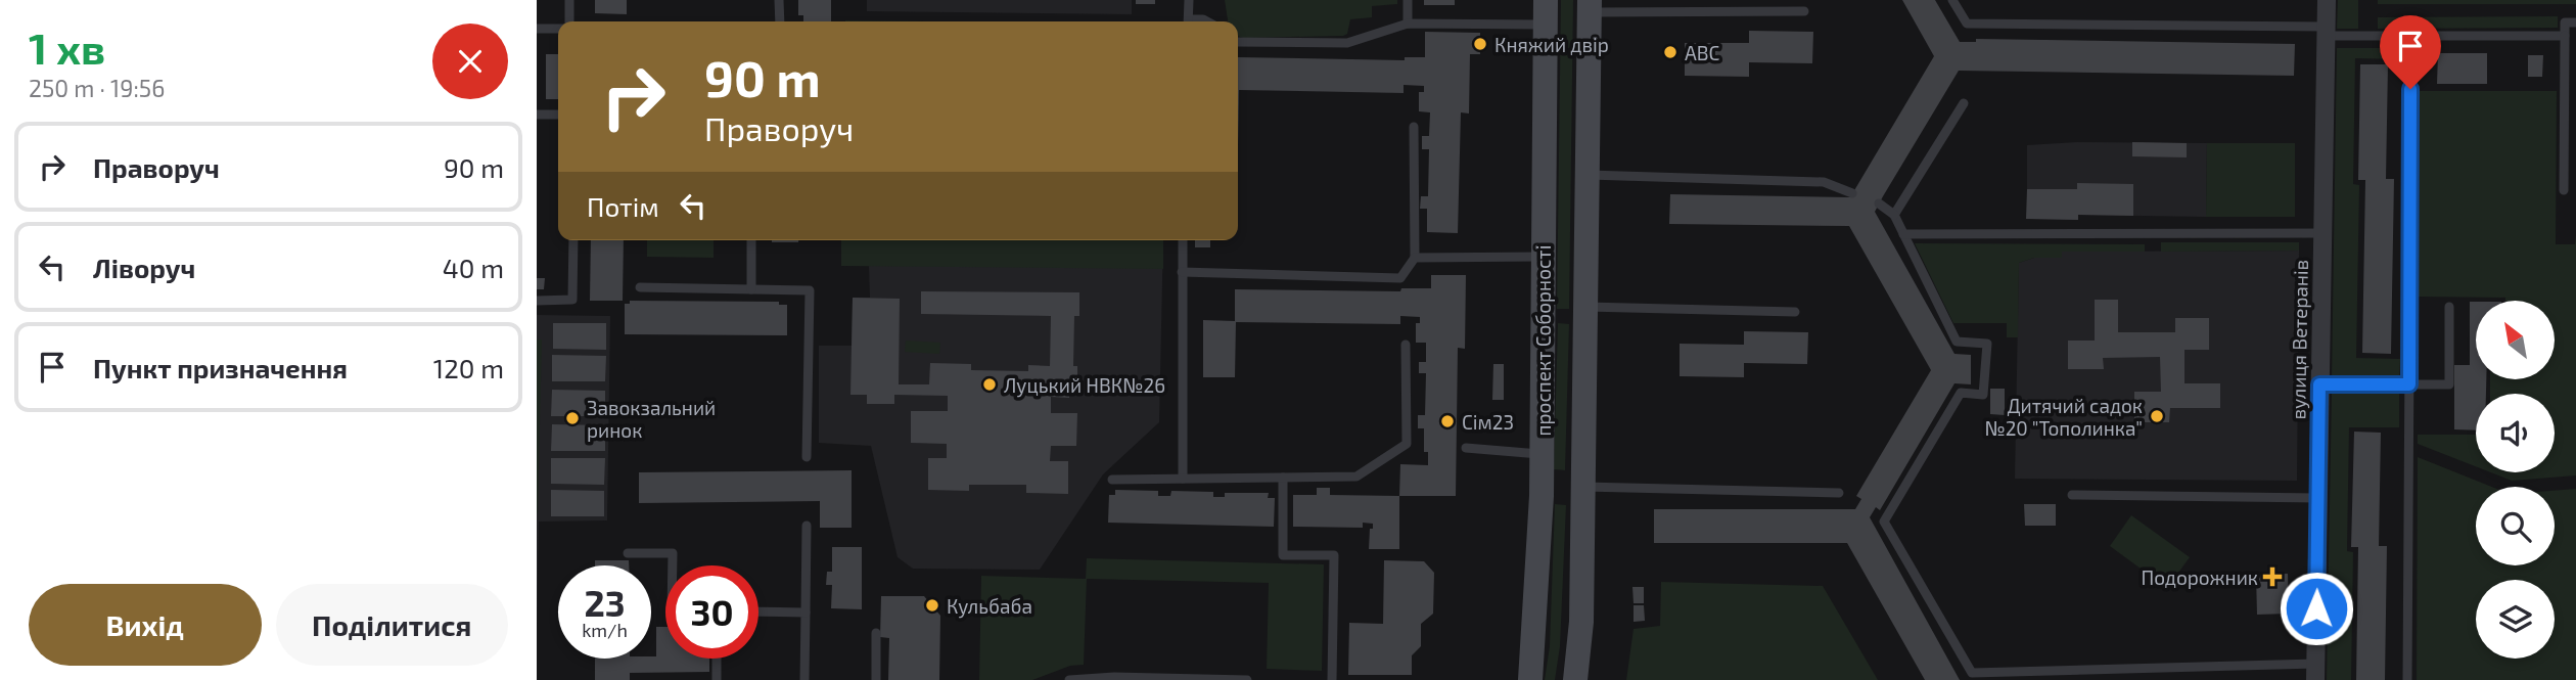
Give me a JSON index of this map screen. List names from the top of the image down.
{
  "streets": {
    "main road": ["проспект Соборності"],
    "street": ["вулиця Ветеранів"]
  },
  "places": {
    "other": [
      "Княжий двір",
      "АВС",
      "Луцький НВК№26",
      "Дитячий садок №20 \"Тополинка\"",
      "Завокзальний ринок",
      "Сім23",
      "Кульбаба"
    ],
    "health": ["Подорожник"]
  },
  "north": "top left",
  "page": {
    "heading": ["1 хв", "250 m · 19:56"],
    "turn": ["90 m", "Праворуч"],
    "list": [
      {
        "name": "Праворуч",
        "value": "90 m"
      },
      {
        "name": "Ліворуч",
        "value": "40 m"
      },
      {
        "name": "Пункт призначення",
        "value": "120 m"
      }
    ],
    "then": "Потім",
    "speed": "23 km/h",
    "limit": "30",
    "buttons": ["Вихід", "Поділитися"]
  }
}
